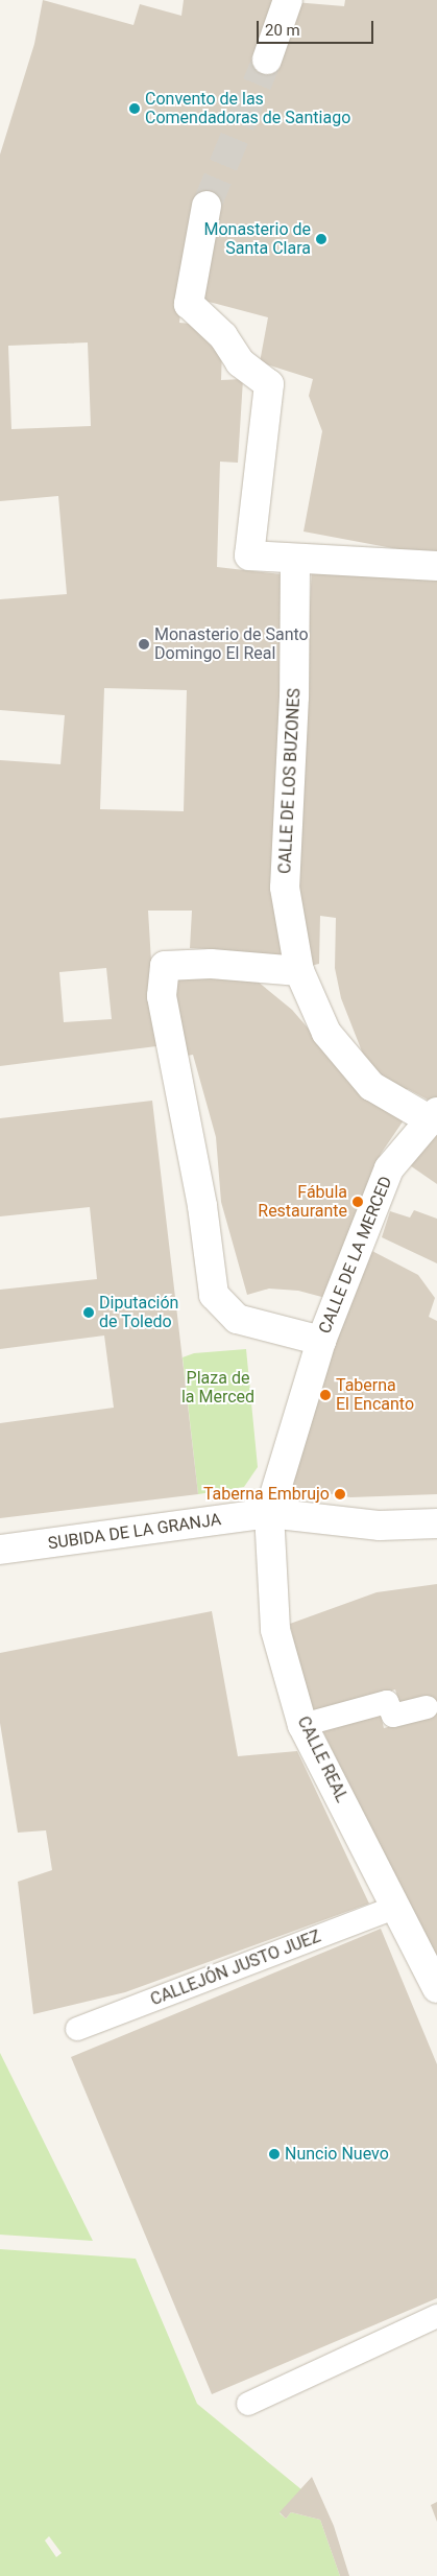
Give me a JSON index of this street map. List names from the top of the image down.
{
  "streets": {
    "street": [
      "CALLE DE LOS BUZONES",
      "CALLE DE LA MERCED",
      "SUBIDA DE LA GRANJA",
      "CALLE REAL"
    ],
    "lane": ["CALLEJÓN JUSTO JUEZ"]
  },
  "crossings": [
    ["CALLE DE LOS BUZONES", "CALLE DE LA MERCED"],
    ["SUBIDA DE LA GRANJA", "CALLE REAL"],
    ["CALLE REAL", "CALLEJÓN JUSTO JUEZ"]
  ],
  "parks": ["Plaza de la Merced"],
  "places": [
    "Convento de las Comendadoras de Santiago",
    "Monasterio de Santa Clara",
    "Monasterio de Santo Domingo El Real",
    "Fábula Restaurante",
    "Diputación de Toledo",
    "Taberna El Encanto",
    "Taberna Embrujo",
    "Nuncio Nuevo"
  ],
  "scale_bar": "20 m"
}
